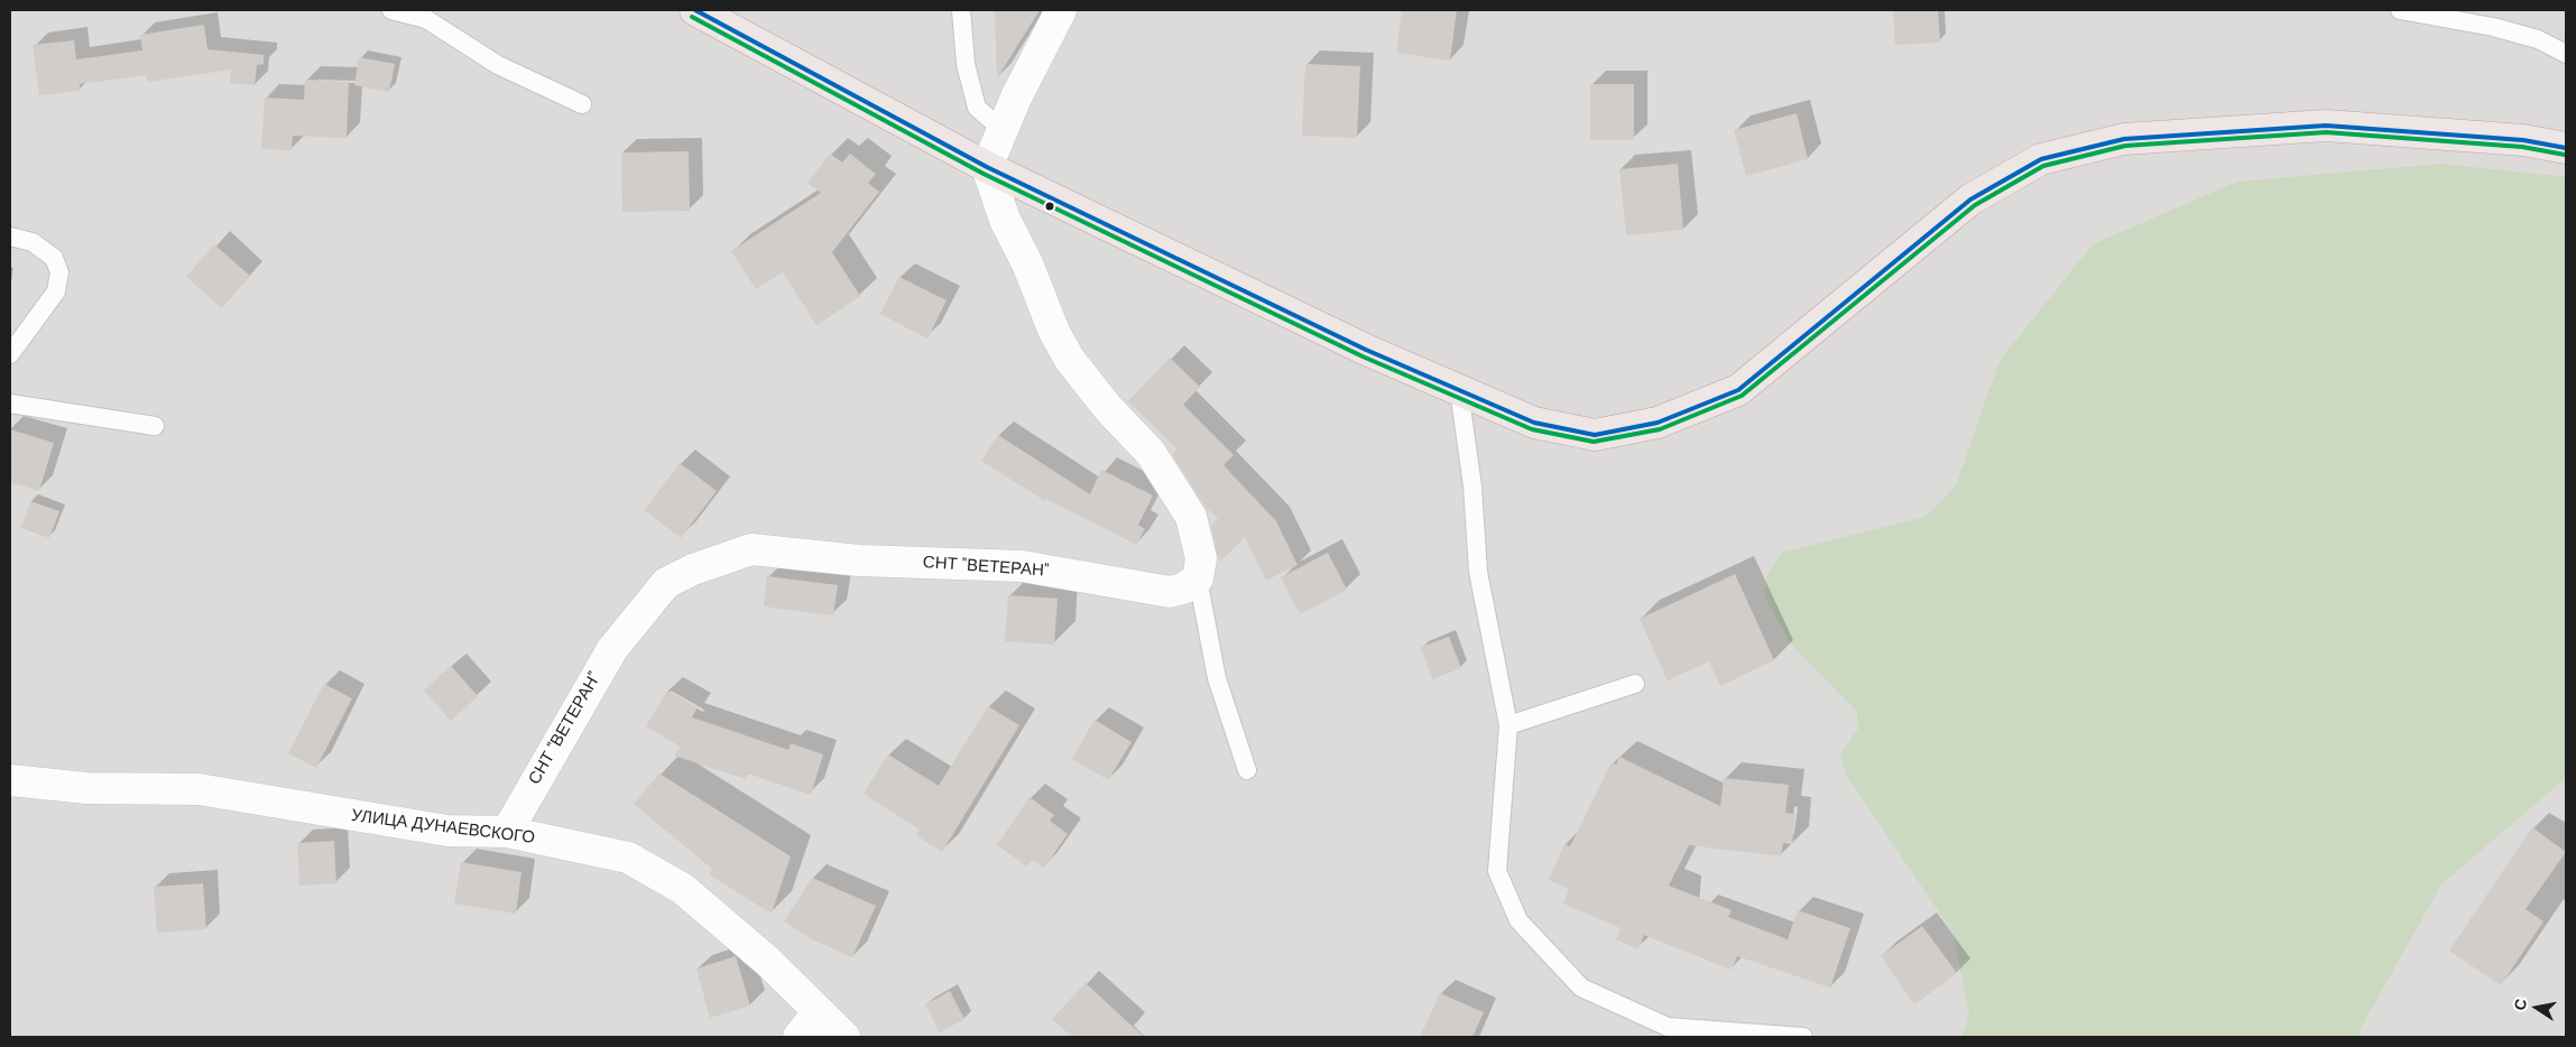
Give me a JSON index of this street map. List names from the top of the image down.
{
  "streets": {
    "street": ["СНТ \"ВЕТЕРАН\"", "УЛИЦА ДУНАЕВСКОГО"]
  },
  "crossings": [
    ["СНТ \"ВЕТЕРАН\"", "УЛИЦА ДУНАЕВСКОГО"]
  ],
  "north": "left"
}
